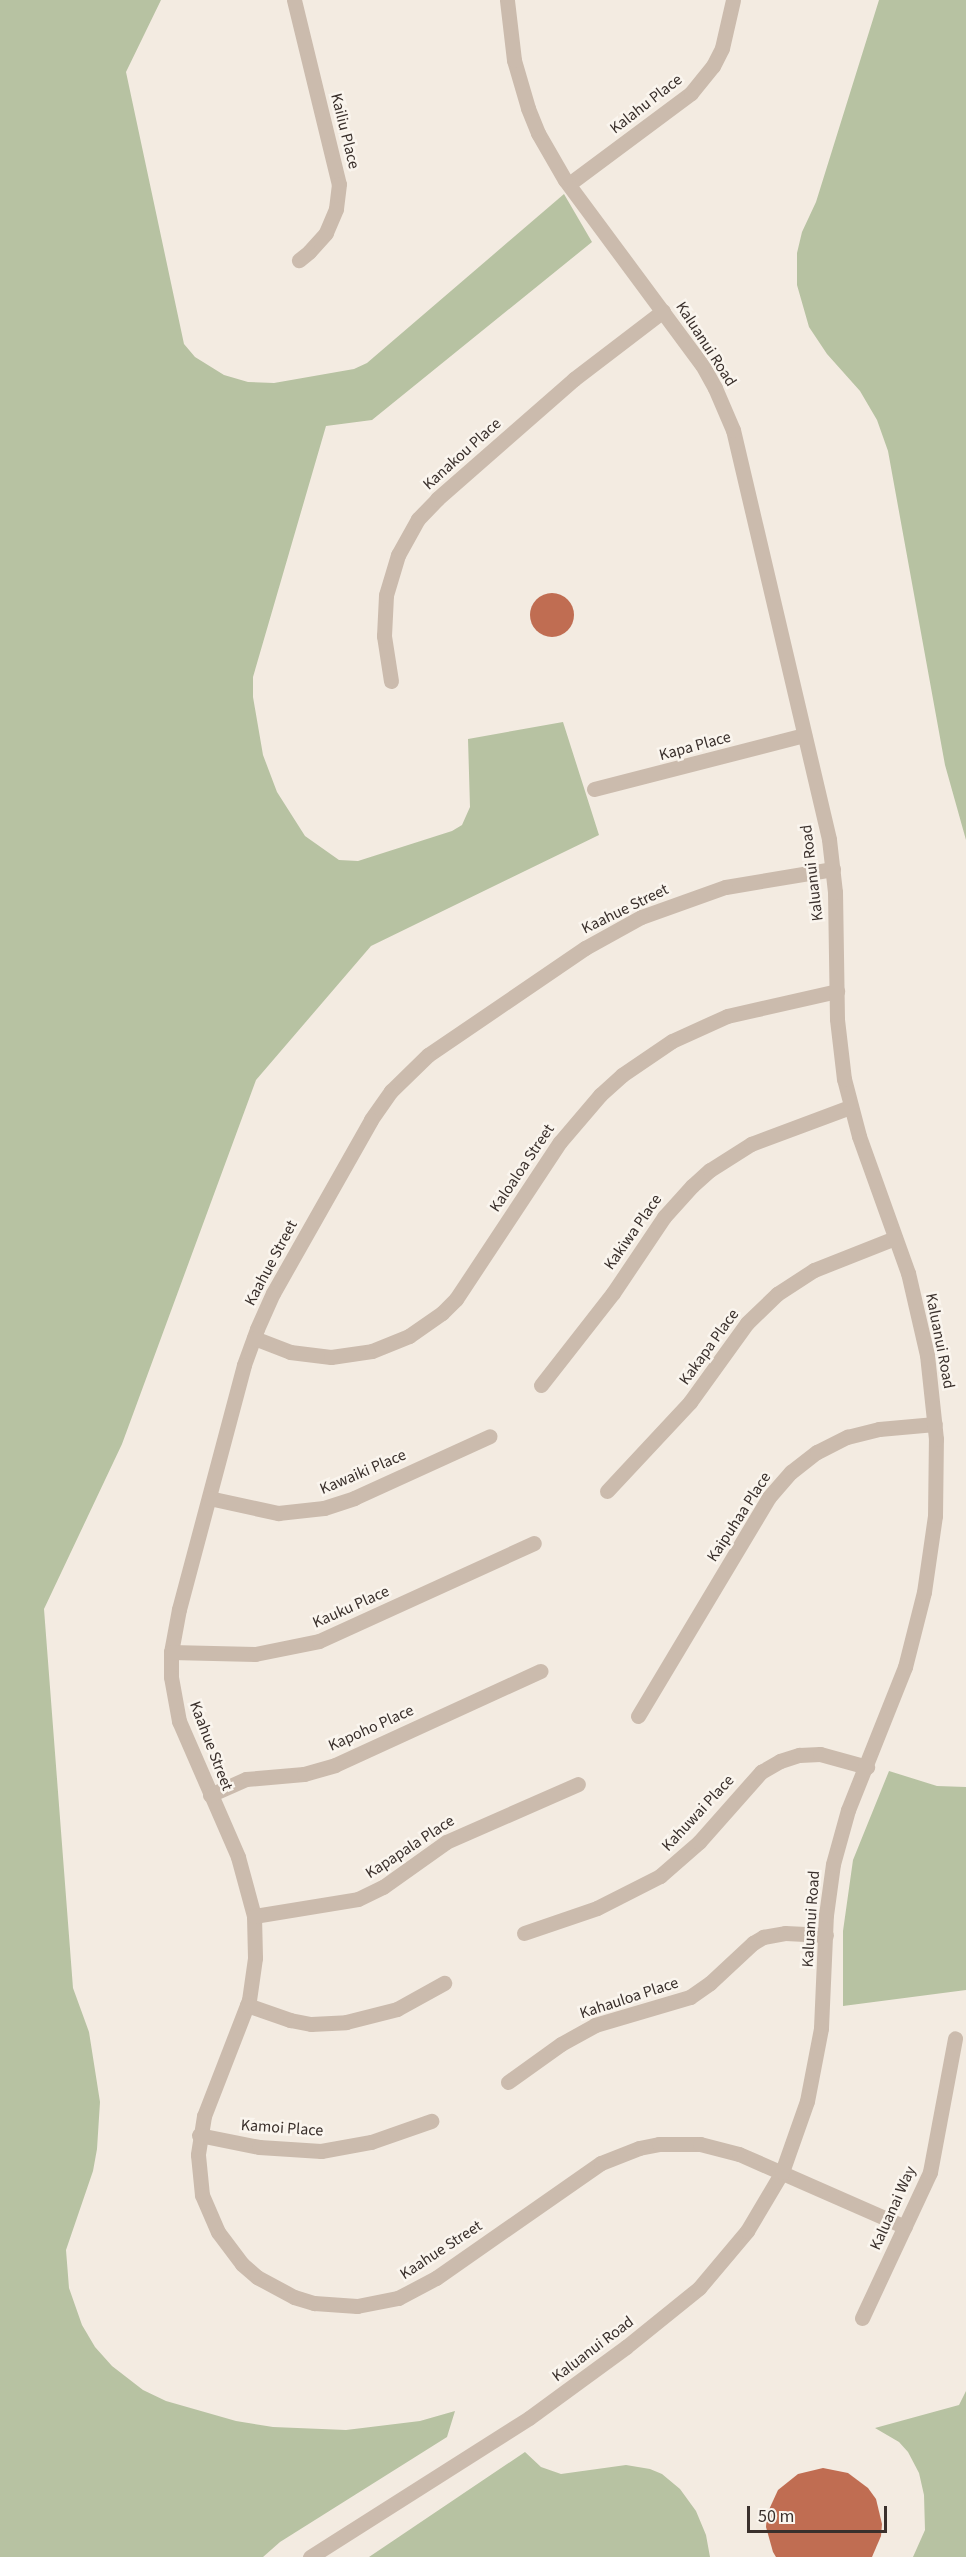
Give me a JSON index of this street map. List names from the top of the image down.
{
  "streets": {
    "street": [
      "Kalahu Place",
      "Kailiu Place",
      "Kaluanui Road",
      "Kanakou Place",
      "Kapa Place",
      "Kaahue Street",
      "Kaloaloa Street",
      "Kakiwa Place",
      "Kakapa Place",
      "Kawaiki Place",
      "Kaipuhaa Place",
      "Kauku Place",
      "Kapoho Place",
      "Kahuwai Place",
      "Kapapala Place",
      "Kahauloa Place",
      "Kamoi Place",
      "Kaluanai Way"
    ]
  },
  "crossings": [
    ["Kalahu Place", "Kaluanui Road"],
    ["Kaluanui Road", "Kanakou Place"],
    ["Kaluanui Road", "Kapa Place"],
    ["Kaluanui Road", "Kaahue Street"],
    ["Kaluanui Road", "Kaloaloa Street"],
    ["Kaluanui Road", "Kakiwa Place"],
    ["Kaluanui Road", "Kakapa Place"],
    ["Kaluanui Road", "Kaipuhaa Place"],
    ["Kaluanui Road", "Kahuwai Place"],
    ["Kaluanui Road", "Kahauloa Place"],
    ["Kaahue Street", "Kaloaloa Street"],
    ["Kaahue Street", "Kawaiki Place"],
    ["Kaahue Street", "Kauku Place"],
    ["Kaahue Street", "Kapoho Place"],
    ["Kaahue Street", "Kapapala Place"],
    ["Kaahue Street", "Kamoi Place"],
    ["Kaahue Street", "Kaluanai Way"]
  ],
  "scale_bar": "50 m"
}
